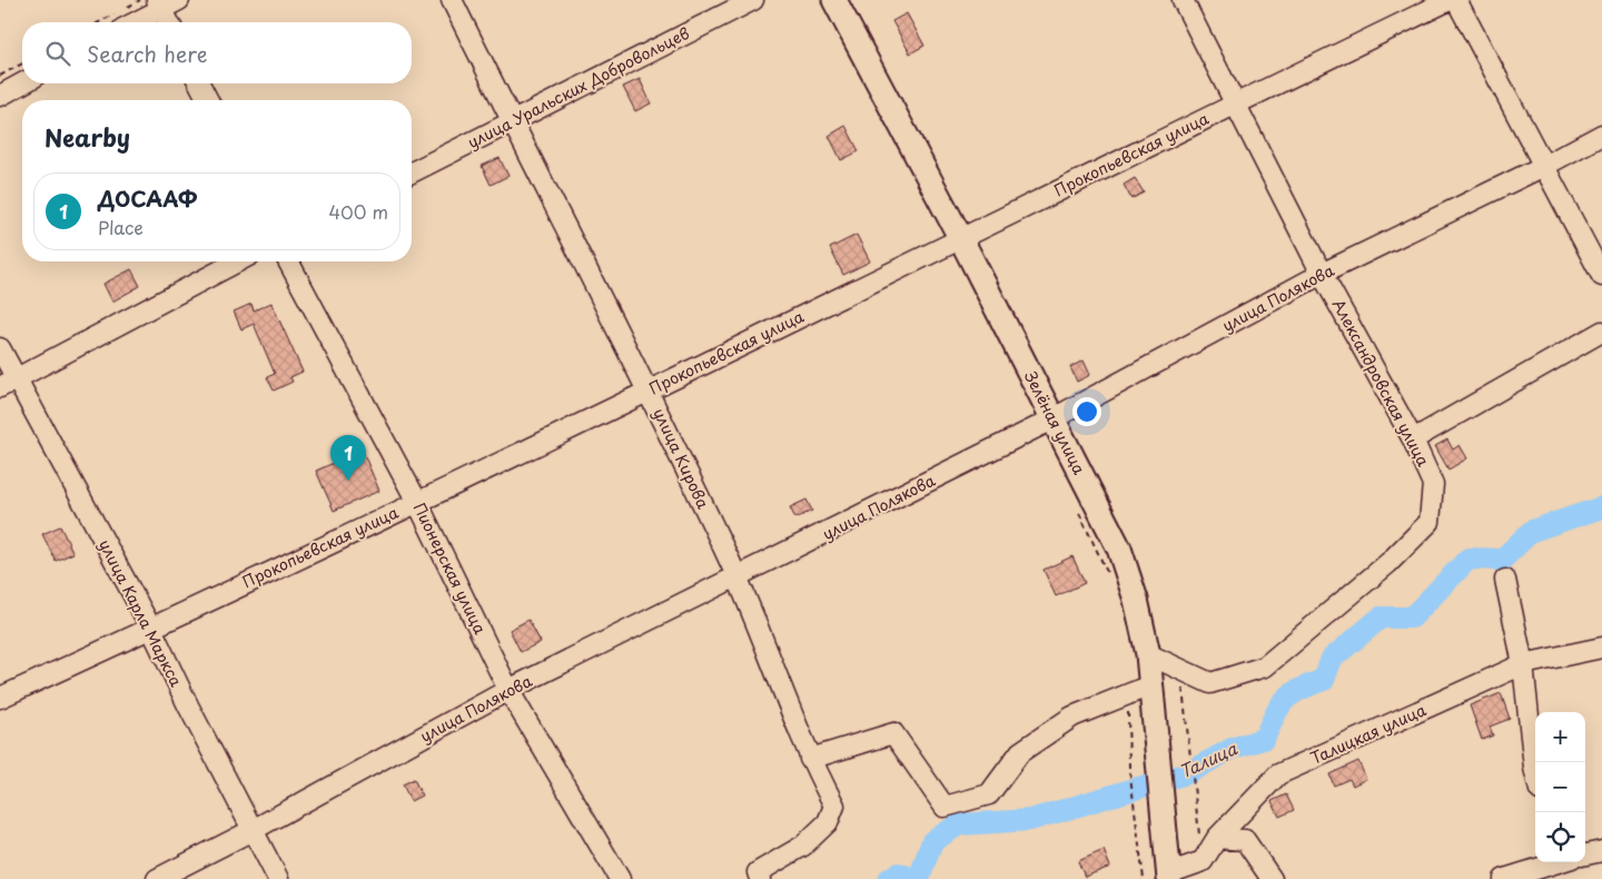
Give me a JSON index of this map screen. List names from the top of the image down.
{
  "streets": {
    "main road": ["Зелёная улица"],
    "street": [
      "улица Уральских Добровольцев",
      "Прокопьевская улица",
      "улица Полякова",
      "Александровская улица",
      "улица Кирова",
      "Пионерская улица",
      "улица Карла Маркса",
      "Талицкая улица"
    ]
  },
  "crossings": [
    ["улица Уральских Добровольцев", "улица Кирова"],
    ["Прокопьевская улица", "Александровская улица"],
    ["Прокопьевская улица", "Зелёная улица"],
    ["Прокопьевская улица", "улица Кирова"],
    ["Прокопьевская улица", "Пионерская улица"],
    ["Прокопьевская улица", "улица Карла Маркса"],
    ["улица Полякова", "Александровская улица"],
    ["улица Полякова", "Зелёная улица"],
    ["улица Полякова", "улица Кирова"],
    ["улица Полякова", "Пионерская улица"],
    ["улица Полякова", "улица Карла Маркса"],
    ["Александровская улица", "Зелёная улица"]
  ],
  "water": ["Талица"],
  "page": {
    "search": "Search here",
    "heading": "Nearby",
    "list": [
      {
        "mark": "1",
        "name": "ДОСААФ",
        "note": "Place",
        "value": "400 m"
      }
    ],
    "pins": "1",
    "map_buttons": ["+", "−"]
  }
}
